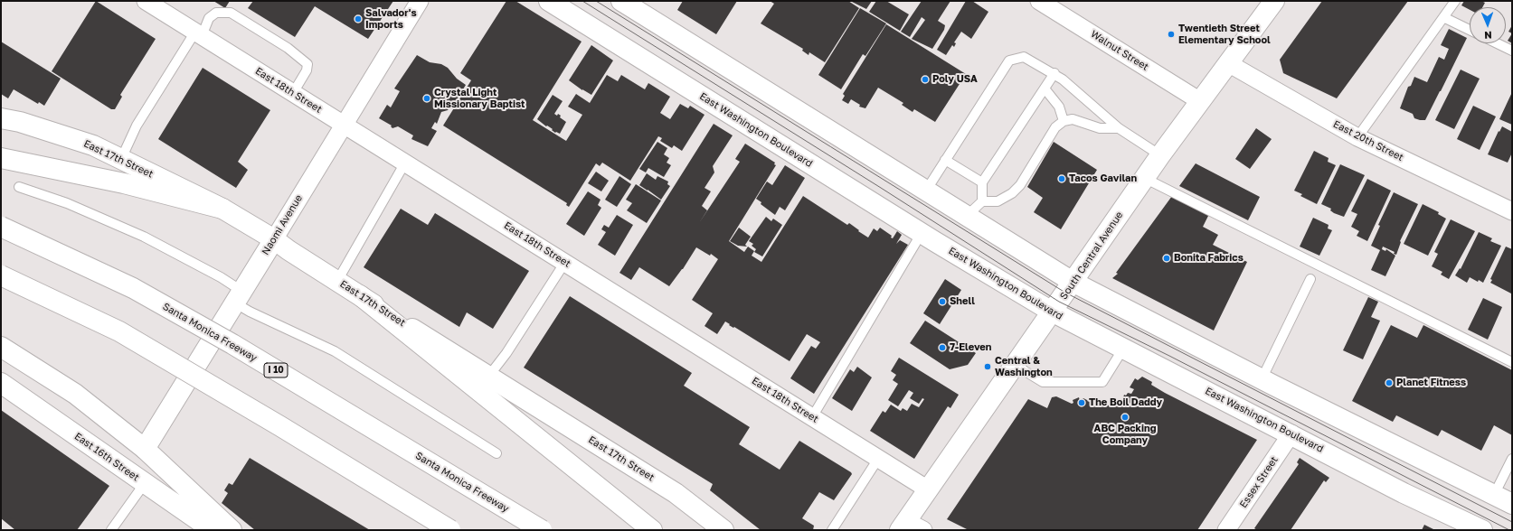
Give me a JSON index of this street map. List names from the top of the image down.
{
  "streets": {
    "main road": [
      "East Washington Boulevard",
      "East 17th Street",
      "Naomi Avenue",
      "South Central Avenue",
      "Santa Monica Freeway",
      "I 10",
      "East 16th Street"
    ],
    "street": [
      "Walnut Street",
      "East 18th Street",
      "East 20th Street",
      "Essex Street"
    ]
  },
  "crossings": [
    ["Walnut Street", "South Central Avenue"],
    ["East 18th Street", "Naomi Avenue"],
    ["East 18th Street", "South Central Avenue"],
    ["East Washington Boulevard", "South Central Avenue"],
    ["East Washington Boulevard", "Essex Street"],
    ["East 20th Street", "South Central Avenue"],
    ["East 17th Street", "Naomi Avenue"]
  ],
  "places": [
    "Salvador's Imports",
    "Twentieth Street Elementary School",
    "Poly USA",
    "Crystal Light Missionary Baptist",
    "Tacos Gavilan",
    "Bonita Fabrics",
    "Shell",
    "7-Eleven",
    "Central & Washington",
    "Planet Fitness",
    "The Boil Daddy",
    "ABC Packing Company"
  ],
  "north": "bottom"
}
